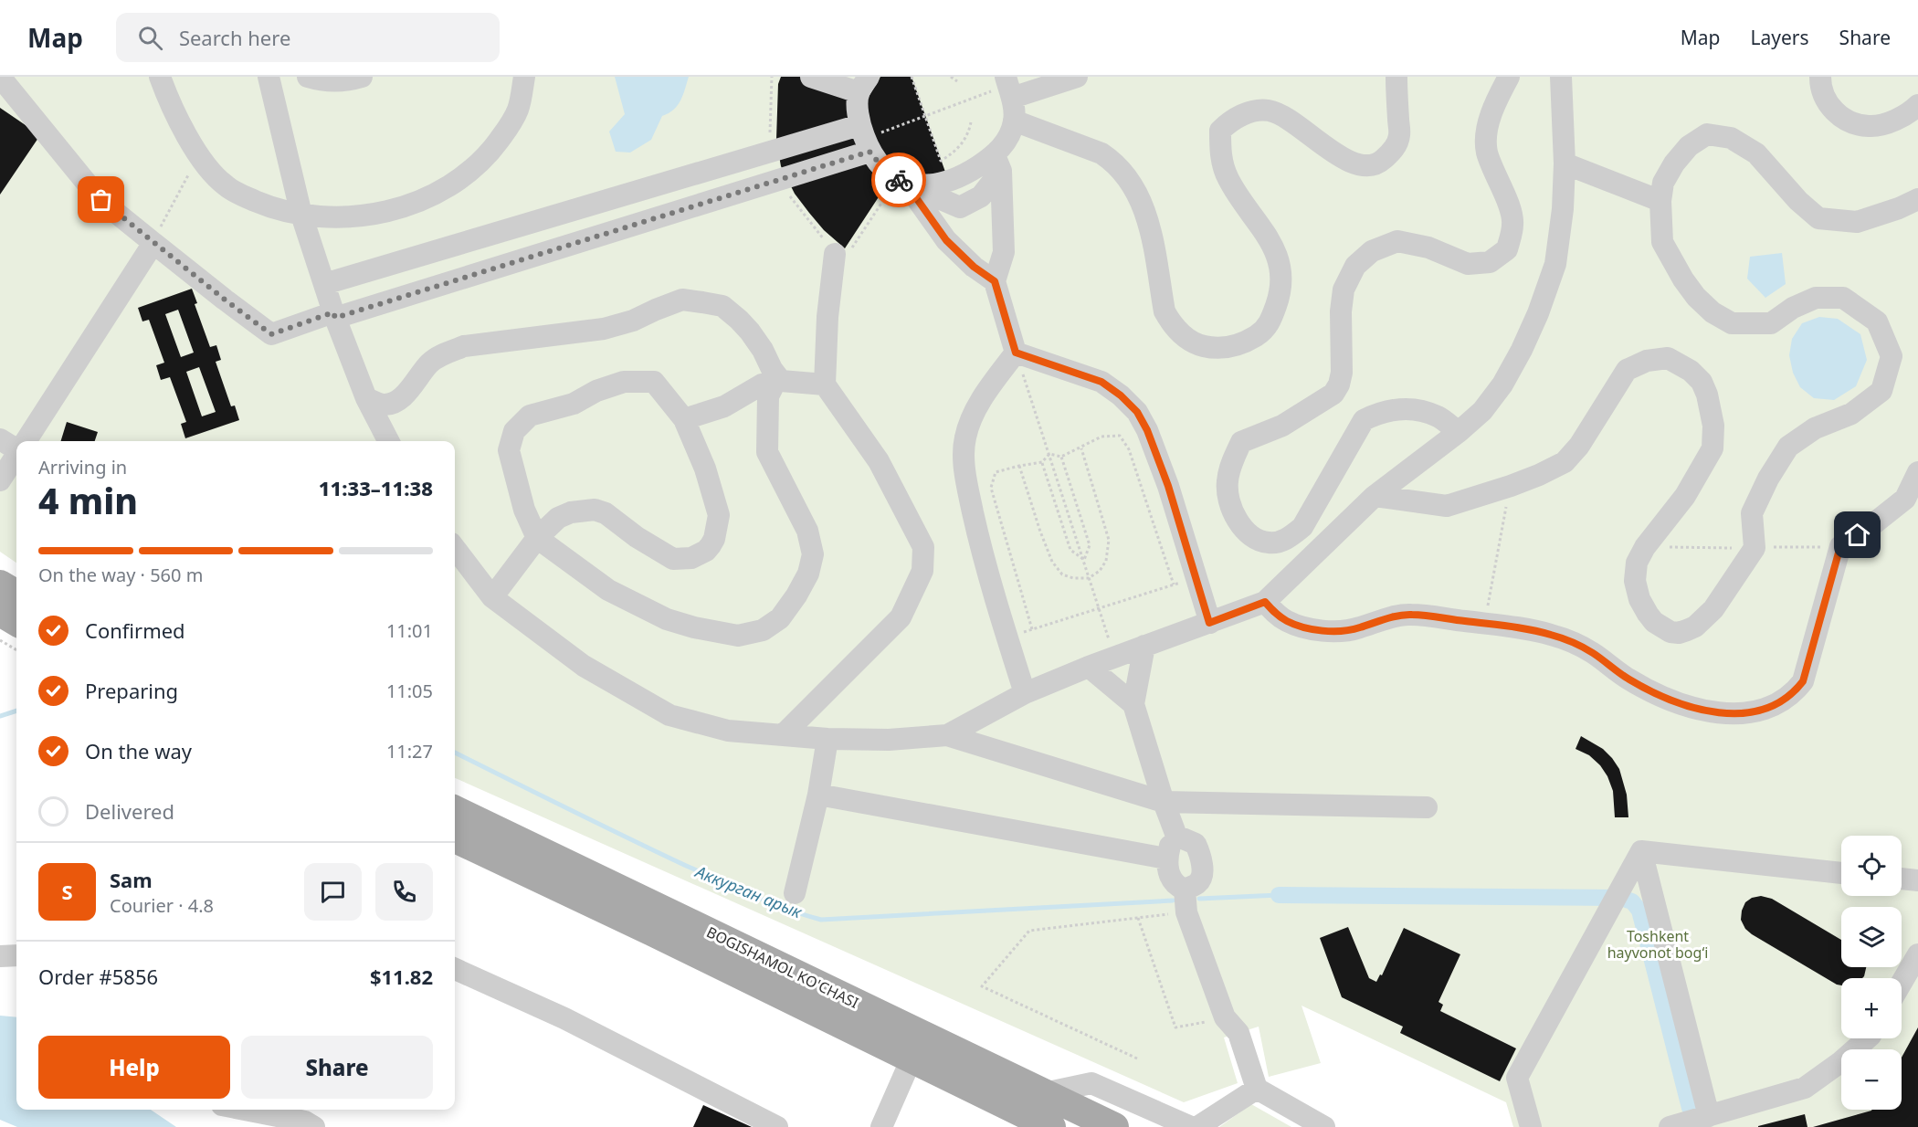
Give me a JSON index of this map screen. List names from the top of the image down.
{
  "streets": {
    "main road": ["BOGISHAMOL KO'CHASI"]
  },
  "water": ["Аккурган арык"],
  "parks": ["Toshkent hayvonot bogʻi"],
  "page": {
    "header": "Map",
    "search": "Search here",
    "nav": ["Map", "Layers", "Share"],
    "heading": ["4 min", "Arriving in", "11:33–11:38"],
    "panel": [
      "Sam",
      "Courier · 4.8",
      "Order #5856",
      "$11.82"
    ],
    "bar": "On the way · 560 m",
    "list": [
      ["Confirmed", "11:01"],
      ["Preparing", "11:05"],
      ["On the way", "11:27"],
      "Delivered"
    ],
    "map_buttons": ["+", "−"],
    "round": "S",
    "buttons": ["Help", "Share"]
  }
}
